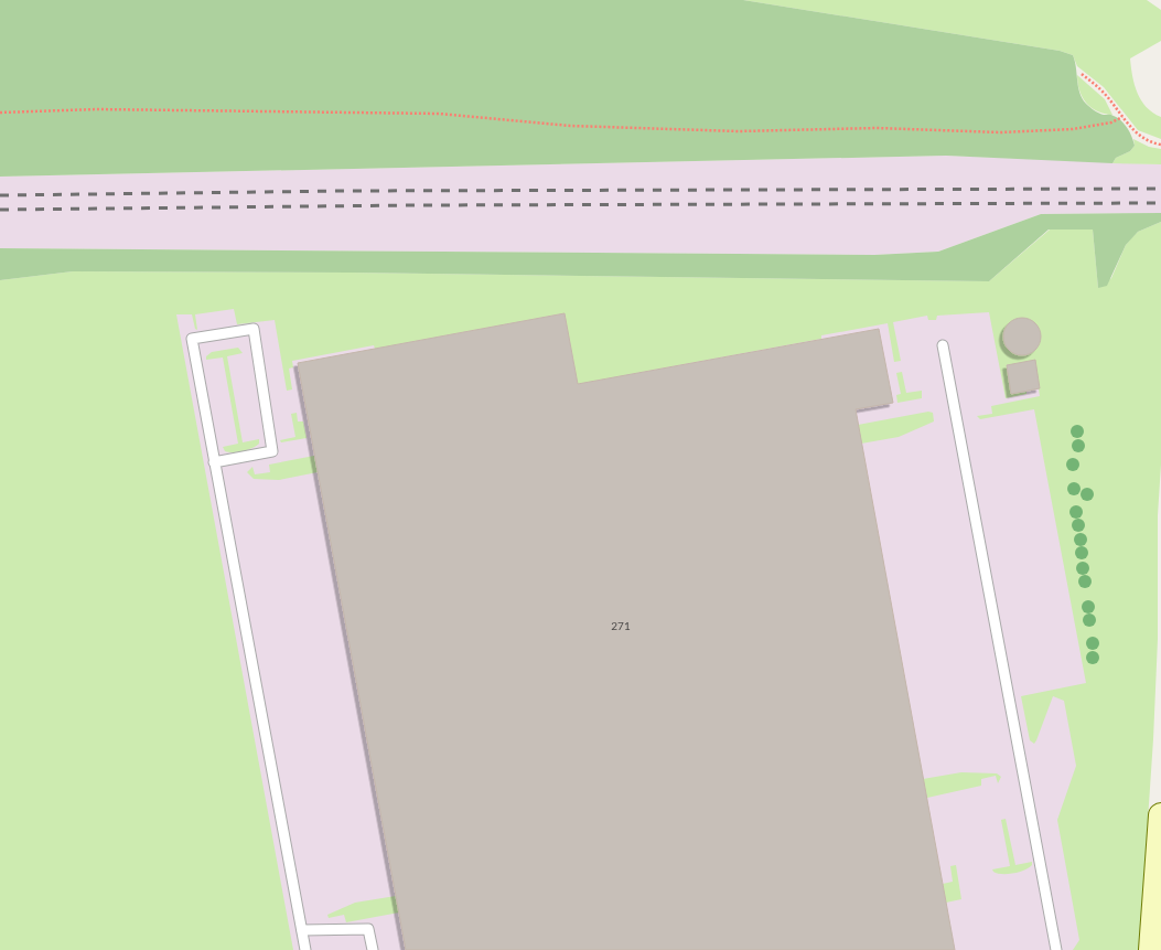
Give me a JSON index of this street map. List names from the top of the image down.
{
  "house_numbers": ["271"]
}
